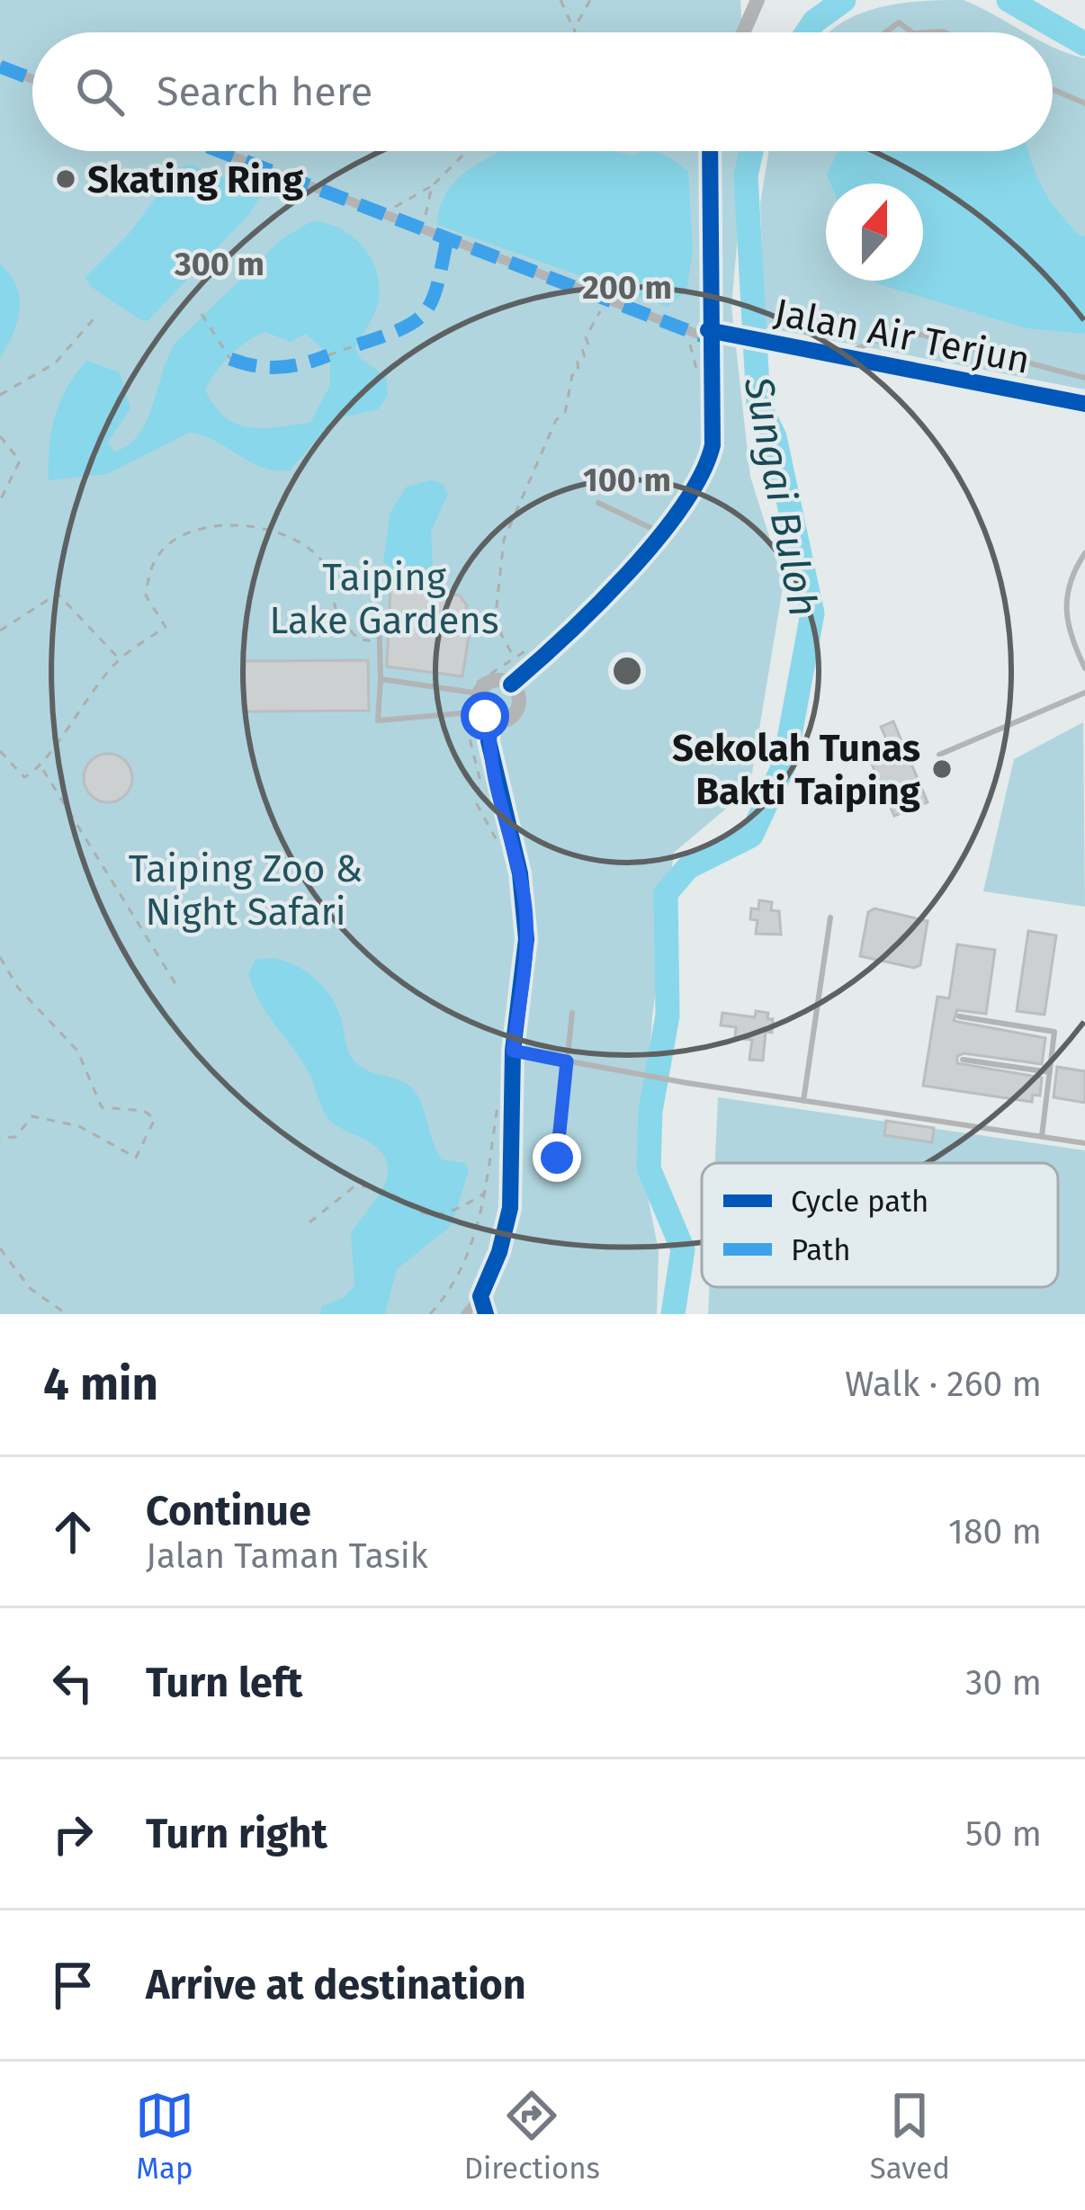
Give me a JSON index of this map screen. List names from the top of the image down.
{
  "streets": {
    "street": ["Jalan Air Terjun"]
  },
  "water": ["Sungai Buloh"],
  "parks": ["Taiping Lake Gardens", "Taiping Zoo & Night Safari"],
  "places": ["Skating Ring", "Sekolah Tunas Bakti Taiping"],
  "legend": ["Cycle path", "Path"],
  "north": "top",
  "page": {
    "search": "Search here",
    "heading": ["4 min", "Walk · 260 m"],
    "list": [
      ["Continue", "Jalan Taman Tasik", "180 m"],
      ["Turn left", "30 m"],
      ["Turn right", "50 m"],
      "Arrive at destination"
    ],
    "nav": ["Map", "Directions", "Saved"]
  },
  "rings": ["300 m", "200 m", "100 m"]
}
